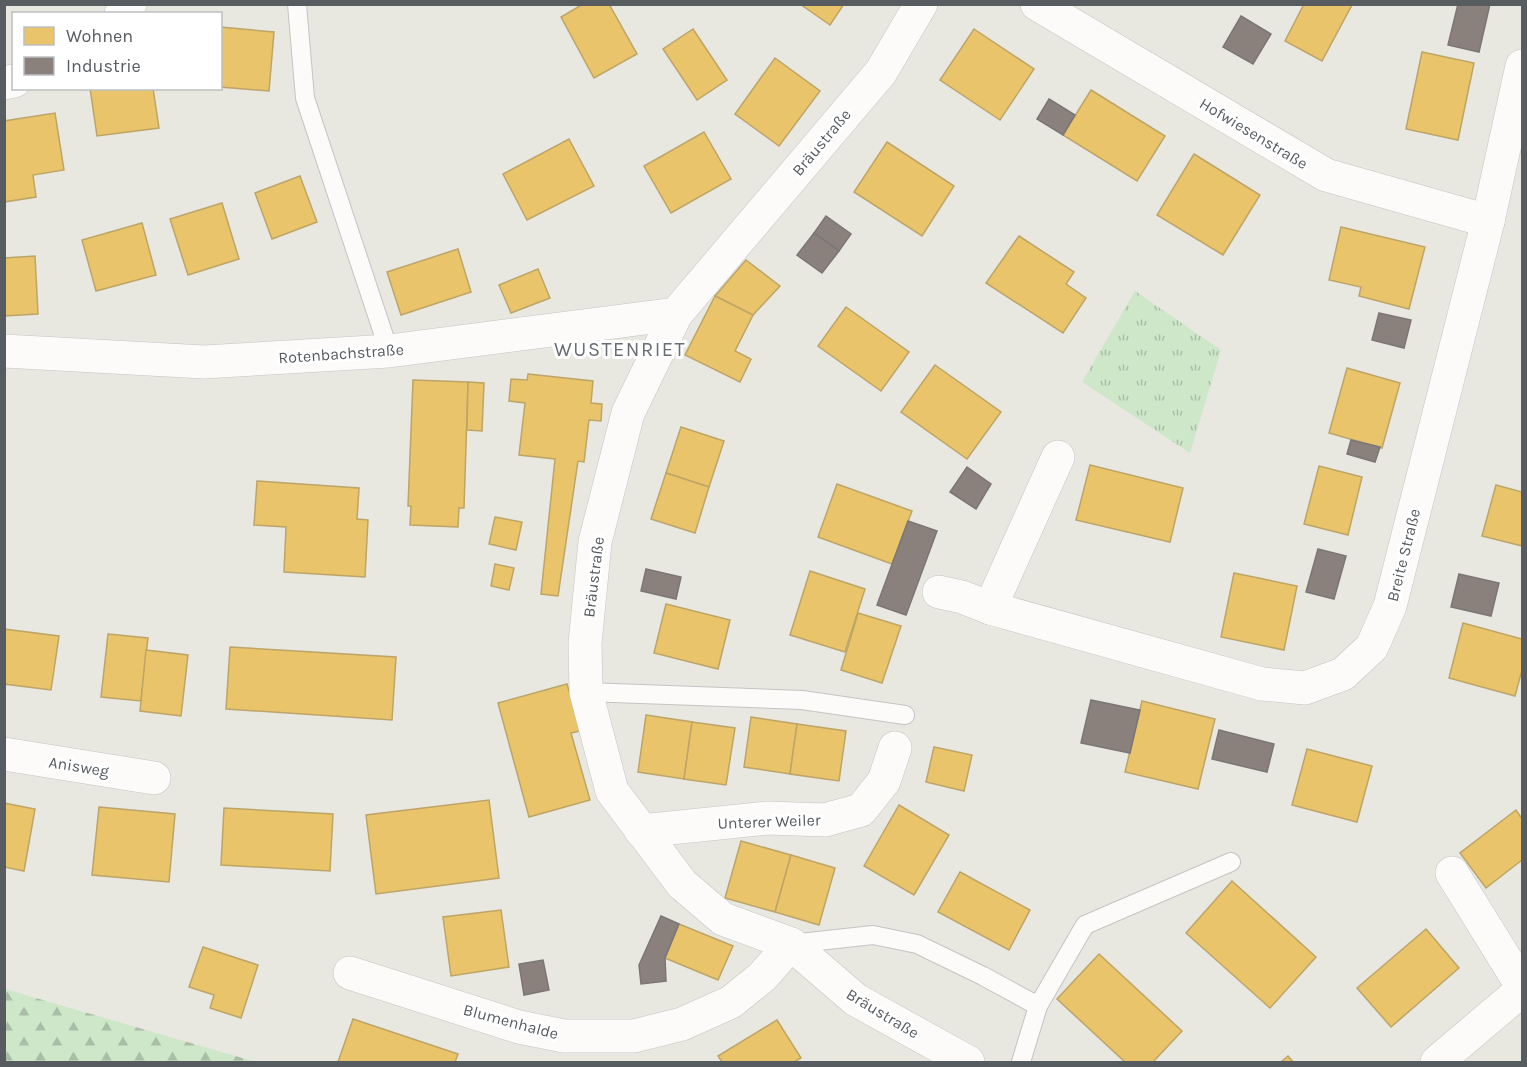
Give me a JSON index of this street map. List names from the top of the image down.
{
  "streets": {
    "street": [
      "Hofwiesenstraße",
      "Bräustraße",
      "Rotenbachstraße",
      "Breite Straße",
      "Anisweg",
      "Unterer Weiler",
      "Blumenhalde"
    ]
  },
  "crossings": [
    ["Hofwiesenstraße", "Breite Straße"],
    ["Bräustraße", "Rotenbachstraße"],
    ["Bräustraße", "Unterer Weiler"],
    ["Bräustraße", "Blumenhalde"]
  ],
  "districts": ["WUSTENRIET"],
  "legend": ["Wohnen", "Industrie"]
}
